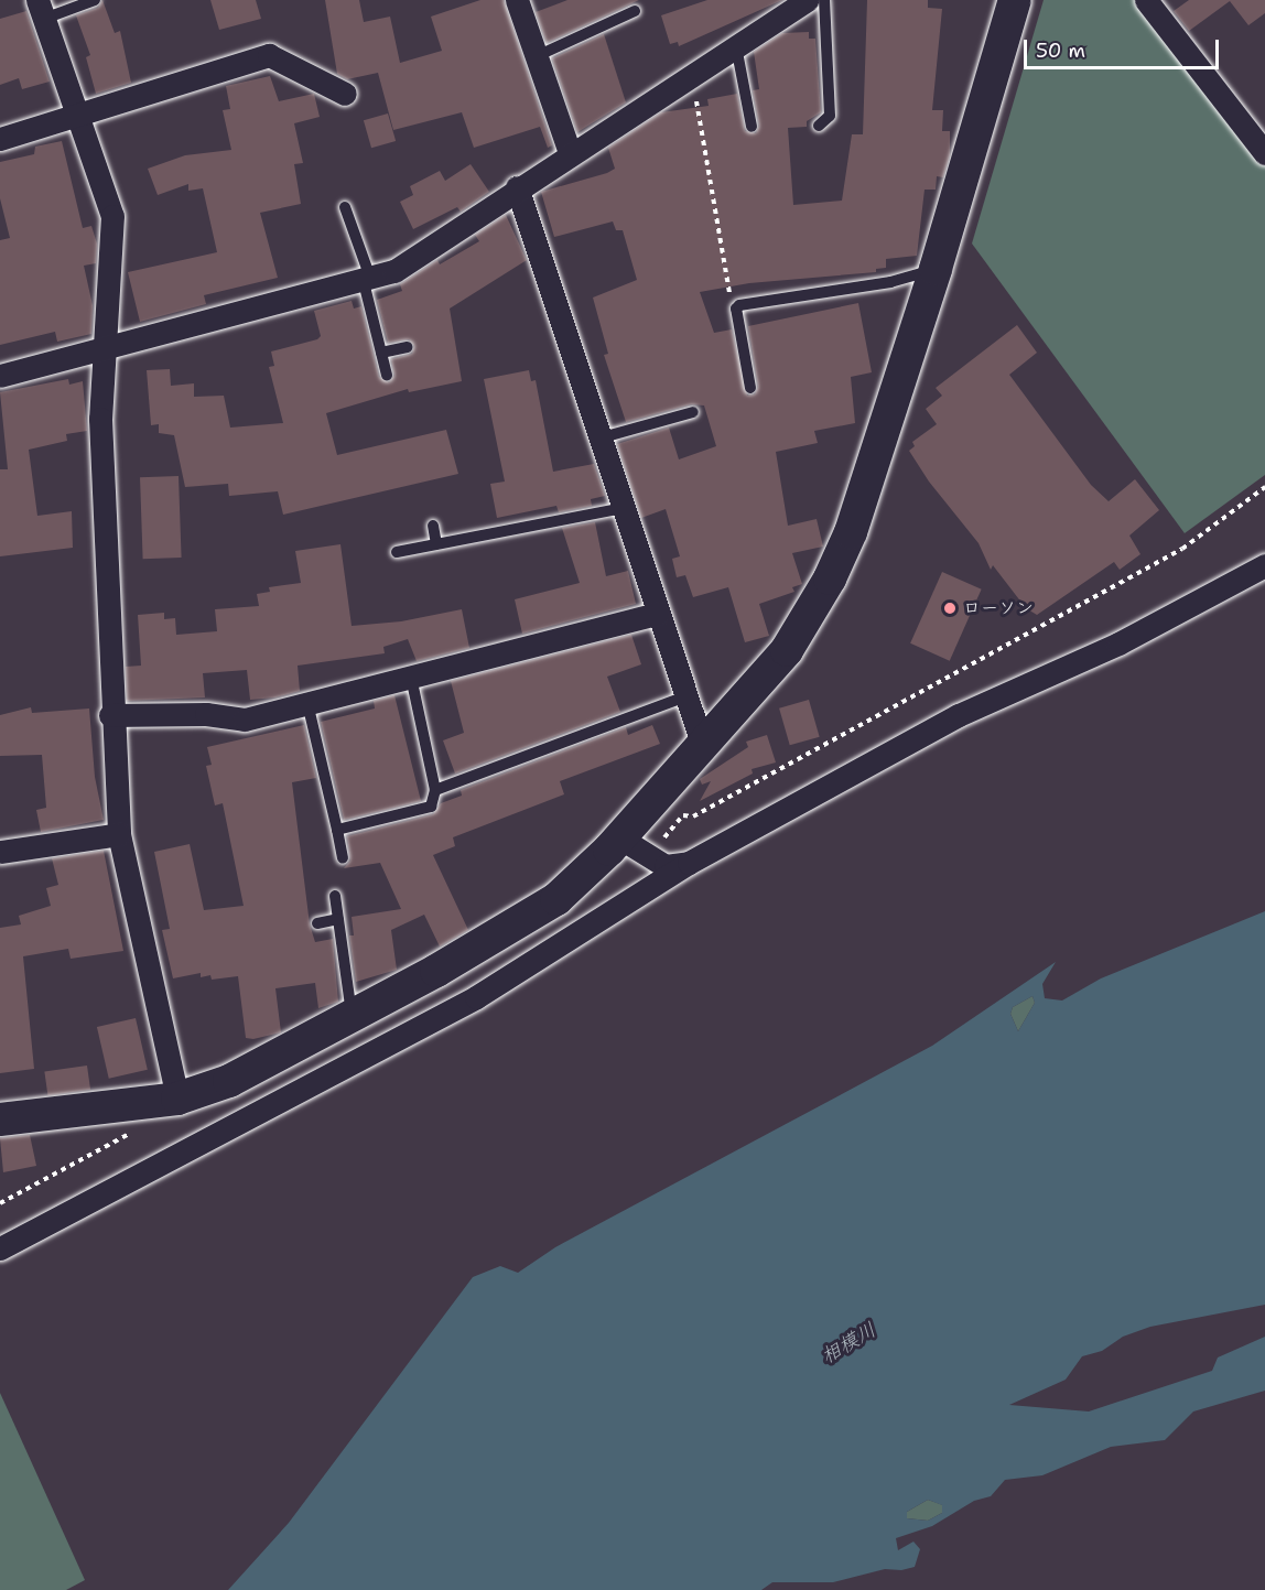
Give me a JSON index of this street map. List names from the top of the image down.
{
  "water": ["相模川"],
  "places": ["ローソン"],
  "scale_bar": "50 m"
}
